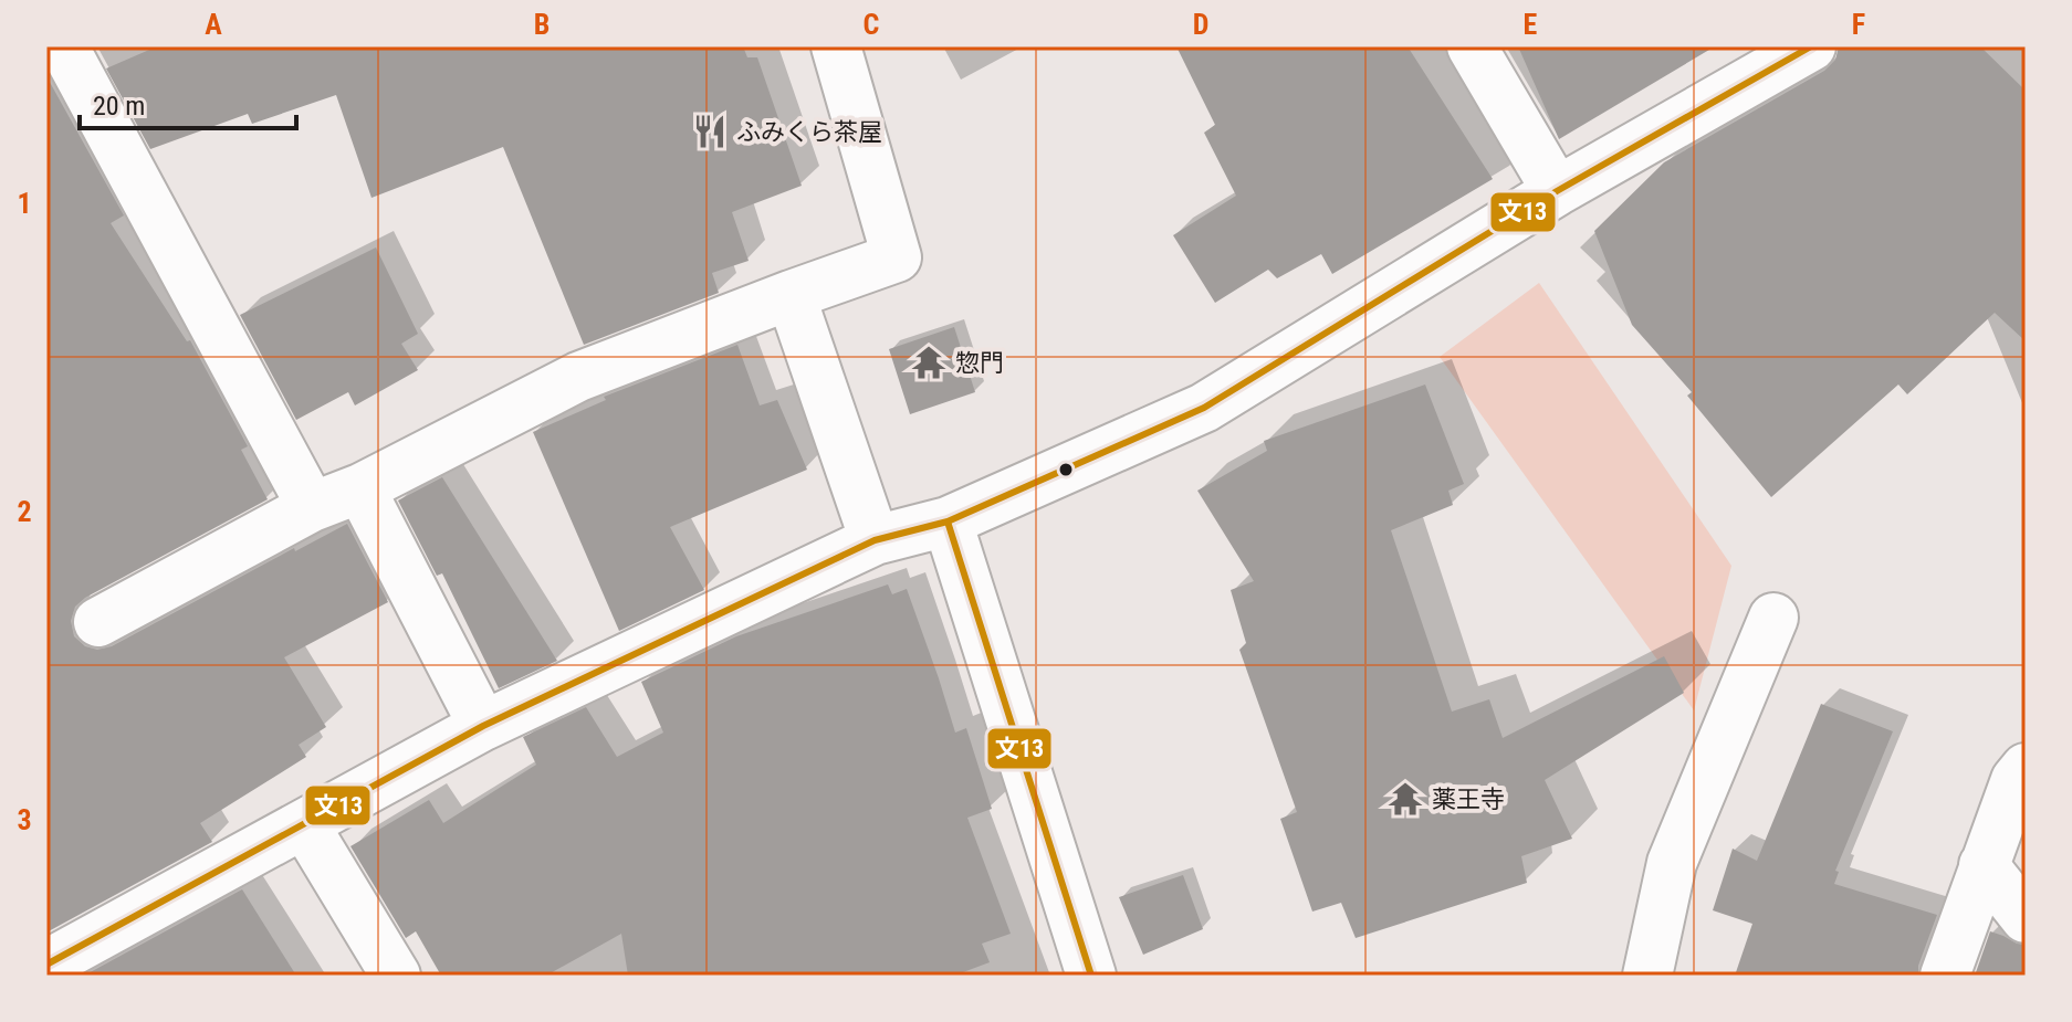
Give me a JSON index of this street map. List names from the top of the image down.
{
  "places": {
    "restaurant": ["ふみくら茶屋"],
    "temple": ["惣門", "薬王寺"]
  },
  "lines": ["transit line 文13"],
  "scale_bar": "20 m",
  "grid": {
    "columns": [
      "A",
      "B",
      "C",
      "D",
      "E",
      "F"
    ],
    "rows": ["1", "2", "3"]
  }
}
